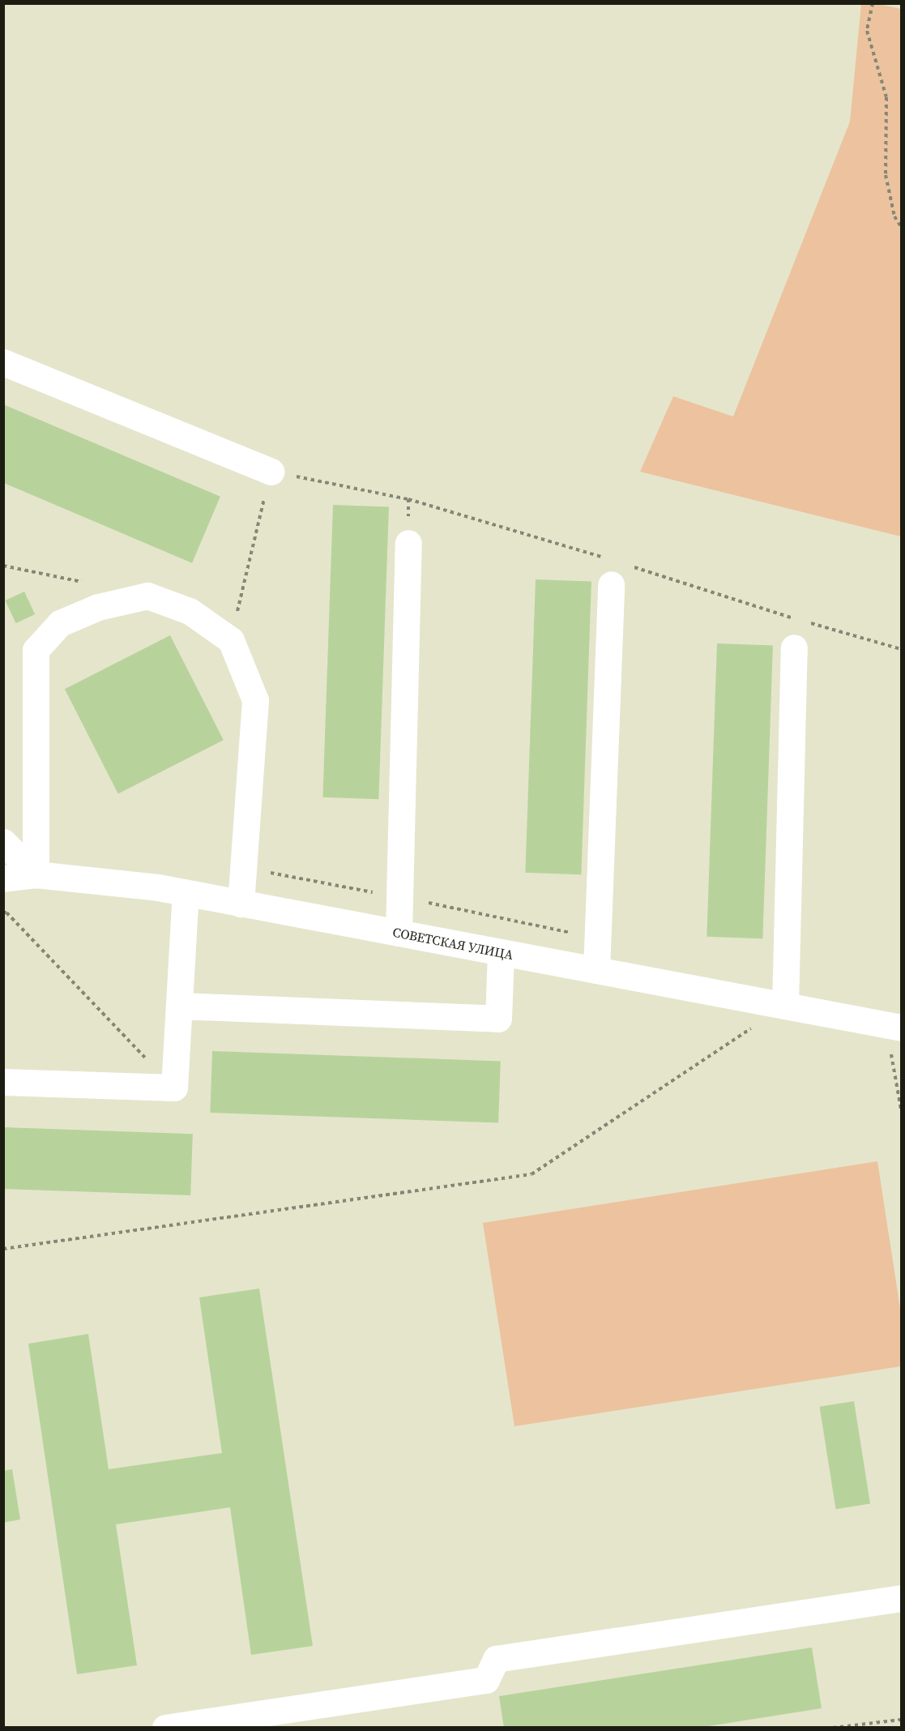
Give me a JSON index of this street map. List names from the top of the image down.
{
  "streets": {
    "street": ["СОВЕТСКАЯ УЛИЦА"]
  }
}
